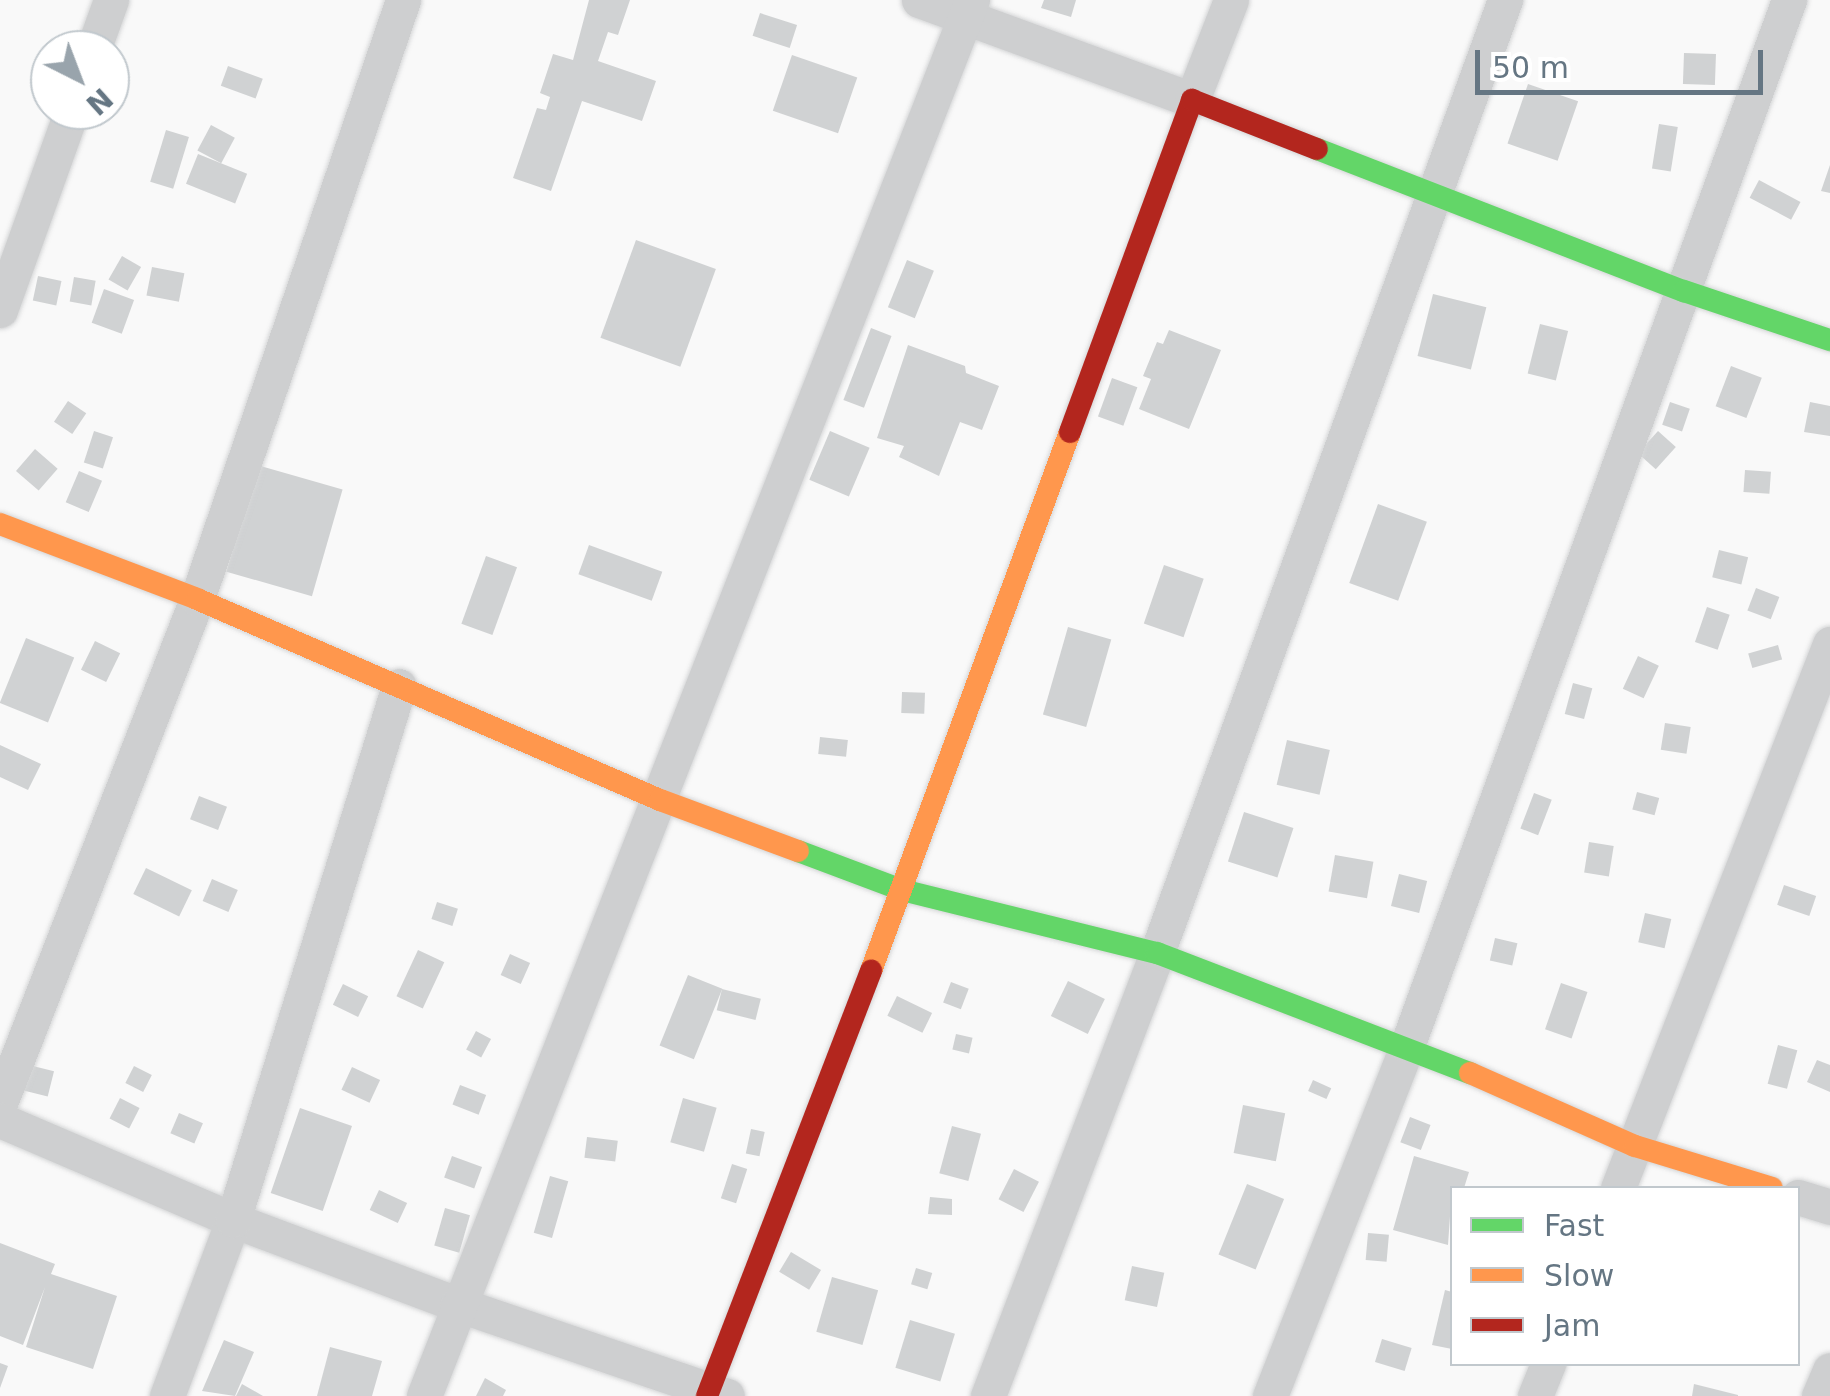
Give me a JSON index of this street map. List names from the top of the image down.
{
  "legend": ["Fast", "Slow", "Jam"],
  "scale_bar": "50 m",
  "north": "bottom right"
}
